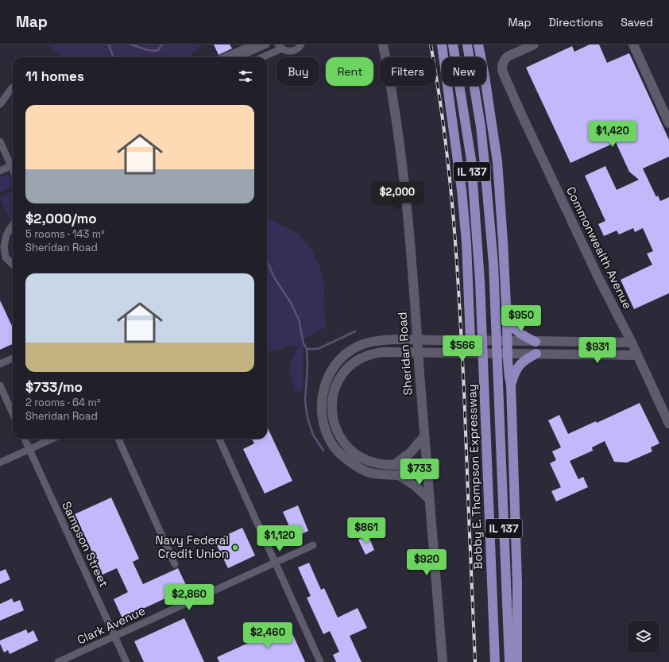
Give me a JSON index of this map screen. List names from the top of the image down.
{
  "streets": {
    "highway": ["IL 137", "Bobby E. Thompson Expressway"],
    "street": [
      "Commonwealth Avenue",
      "Sheridan Road",
      "Sampson Street",
      "Clark Avenue"
    ]
  },
  "crossings": [
    ["Sampson Street", "Clark Avenue"]
  ],
  "places": ["Navy Federal Credit Union"],
  "page": {
    "header": "Map",
    "nav": ["Map", "Directions", "Saved"],
    "chip": [
      "Buy",
      "Rent",
      "Filters",
      "New"
    ],
    "heading": "11 homes",
    "list": [
      {
        "name": "$2,000/mo",
        "note": "5 rooms · 143 m² · Sheridan Road"
      },
      {
        "name": "$733/mo",
        "note": "2 rooms · 64 m² · Sheridan Road"
      }
    ],
    "price": [
      "$1,420",
      "$2,000",
      "$950",
      "$566",
      "$931",
      "$733",
      "$861",
      "$1,120",
      "$920",
      "$2,860",
      "$2,460"
    ]
  }
}
